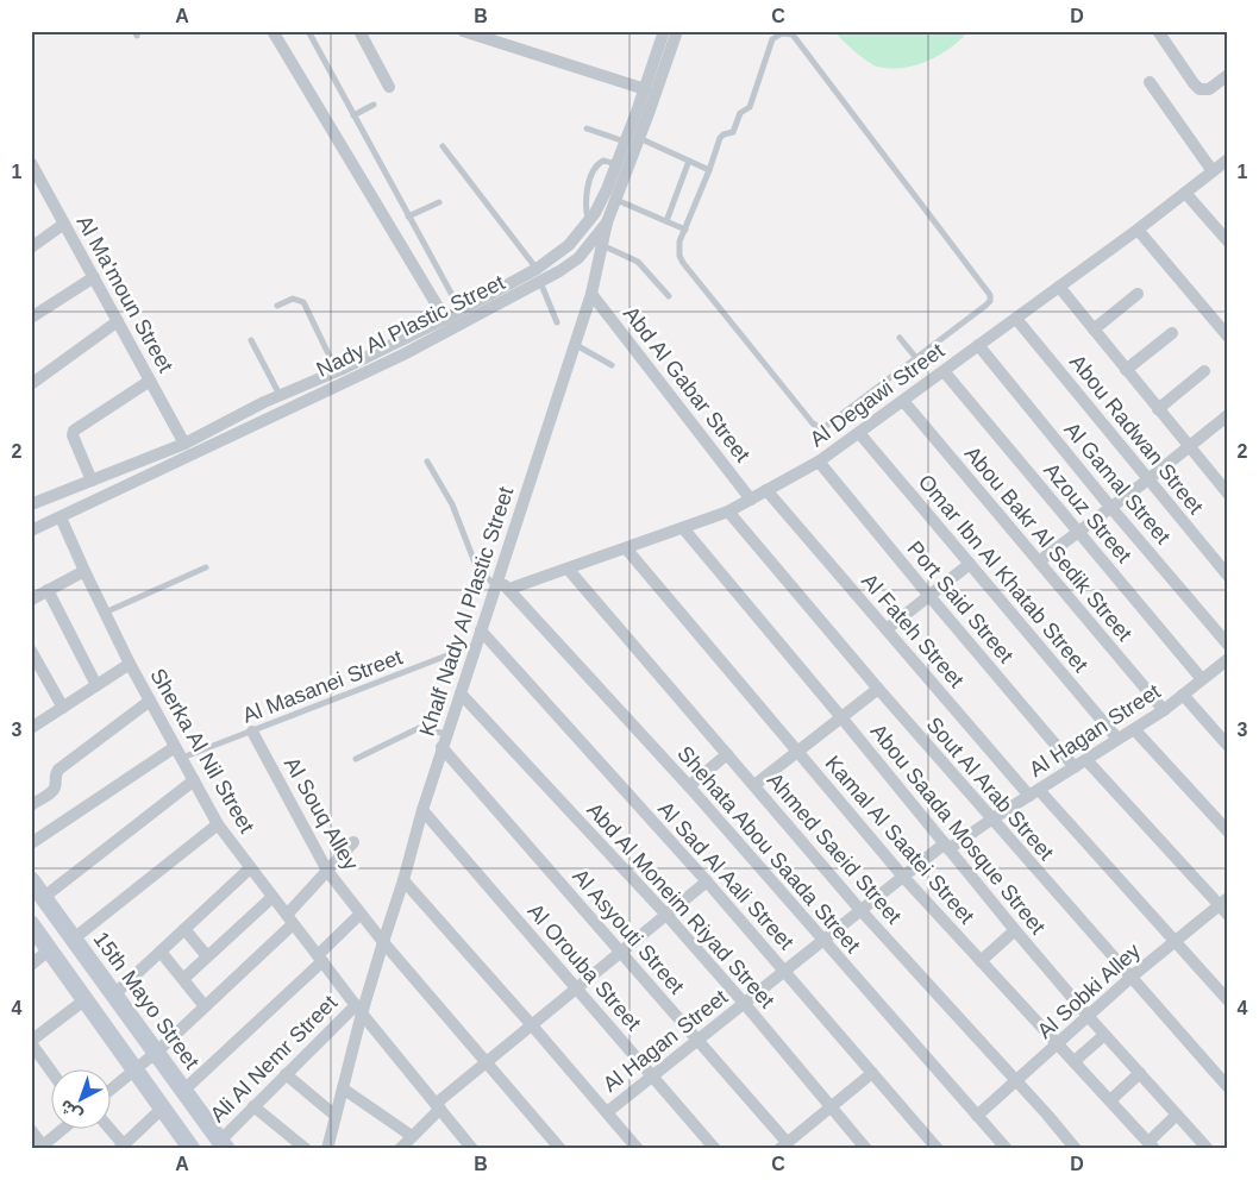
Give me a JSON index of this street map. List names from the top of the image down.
{
  "streets": {
    "main road": ["15th Mayo Street"],
    "street": [
      "Al Ma'moun Street",
      "Nady Al Plastic Street",
      "Abd Al Gabar Street",
      "Al Degawi Street",
      "Abou Radwan Street",
      "Al Gamal Street",
      "Azouz Street",
      "Abou Bakr Al Sedik Street",
      "Omar Ibn Al Khatab Street",
      "Port Said Street",
      "Khalf Nady Al Plastic Street",
      "Al Fateh Street",
      "Al Hagan Street",
      "Sherka Al Nil Street",
      "Sout Al Arab Street",
      "Al Souq Alley",
      "Abou Saada Mosque Street",
      "Kamal Al Saatei Street",
      "Ahmed Saeid Street",
      "Shehata Abou Saada Street",
      "Al Sad Al Aali Street",
      "Abd Al Moneim Riyad Street",
      "Al Asyouti Street",
      "Al Orouba Street",
      "Al Sobki Alley",
      "Ali Al Nemr Street"
    ],
    "lane": ["Al Masanei Street"]
  },
  "crossings": [
    ["Al Ma'moun Street", "Nady Al Plastic Street"],
    ["Nady Al Plastic Street", "Khalf Nady Al Plastic Street"],
    ["Nady Al Plastic Street", "Sherka Al Nil Street"],
    ["Abd Al Gabar Street", "Al Degawi Street"],
    ["Abd Al Gabar Street", "Khalf Nady Al Plastic Street"],
    ["Al Degawi Street", "Abou Radwan Street"],
    ["Al Degawi Street", "Al Gamal Street"],
    ["Al Degawi Street", "Azouz Street"],
    ["Al Degawi Street", "Abou Bakr Al Sedik Street"],
    ["Al Degawi Street", "Omar Ibn Al Khatab Street"],
    ["Al Degawi Street", "Port Said Street"],
    ["Al Degawi Street", "Al Fateh Street"],
    ["Al Degawi Street", "Sout Al Arab Street"],
    ["Al Degawi Street", "Abou Saada Mosque Street"],
    ["Al Degawi Street", "Kamal Al Saatei Street"],
    ["Al Degawi Street", "Ahmed Saeid Street"],
    ["Al Degawi Street", "Shehata Abou Saada Street"],
    ["Azouz Street", "Al Hagan Street"],
    ["Abou Bakr Al Sedik Street", "Al Hagan Street"],
    ["Omar Ibn Al Khatab Street", "Al Hagan Street"],
    ["Port Said Street", "Al Hagan Street"],
    ["Khalf Nady Al Plastic Street", "Al Masanei Street"],
    ["Khalf Nady Al Plastic Street", "Sherka Al Nil Street"],
    ["Khalf Nady Al Plastic Street", "Al Souq Alley"],
    ["Khalf Nady Al Plastic Street", "Shehata Abou Saada Street"],
    ["Khalf Nady Al Plastic Street", "Al Sad Al Aali Street"],
    ["Khalf Nady Al Plastic Street", "Abd Al Moneim Riyad Street"],
    ["Khalf Nady Al Plastic Street", "Al Asyouti Street"],
    ["Khalf Nady Al Plastic Street", "Al Orouba Street"],
    ["Khalf Nady Al Plastic Street", "Ali Al Nemr Street"],
    ["Al Fateh Street", "Al Hagan Street"],
    ["Al Fateh Street", "Al Sobki Alley"],
    ["Al Masanei Street", "Sherka Al Nil Street"],
    ["Al Masanei Street", "Al Souq Alley"],
    ["Al Hagan Street", "Sout Al Arab Street"],
    ["Al Hagan Street", "Abou Saada Mosque Street"],
    ["Al Hagan Street", "Kamal Al Saatei Street"],
    ["Al Hagan Street", "Ahmed Saeid Street"],
    ["Al Hagan Street", "Shehata Abou Saada Street"],
    ["Al Hagan Street", "Al Sad Al Aali Street"],
    ["Al Hagan Street", "Abd Al Moneim Riyad Street"],
    ["Al Hagan Street", "Al Asyouti Street"],
    ["Al Hagan Street", "Al Orouba Street"],
    ["Sherka Al Nil Street", "Ali Al Nemr Street"],
    ["Sout Al Arab Street", "Al Sobki Alley"],
    ["Abou Saada Mosque Street", "Al Sobki Alley"],
    ["Kamal Al Saatei Street", "Al Sobki Alley"],
    ["Ahmed Saeid Street", "Al Sobki Alley"],
    ["Shehata Abou Saada Street", "Al Sobki Alley"],
    ["15th Mayo Street", "Ali Al Nemr Street"]
  ],
  "north": "bottom left",
  "grid": {
    "columns": [
      "A",
      "B",
      "C",
      "D"
    ],
    "rows": [
      "1",
      "2",
      "3",
      "4"
    ]
  }
}
